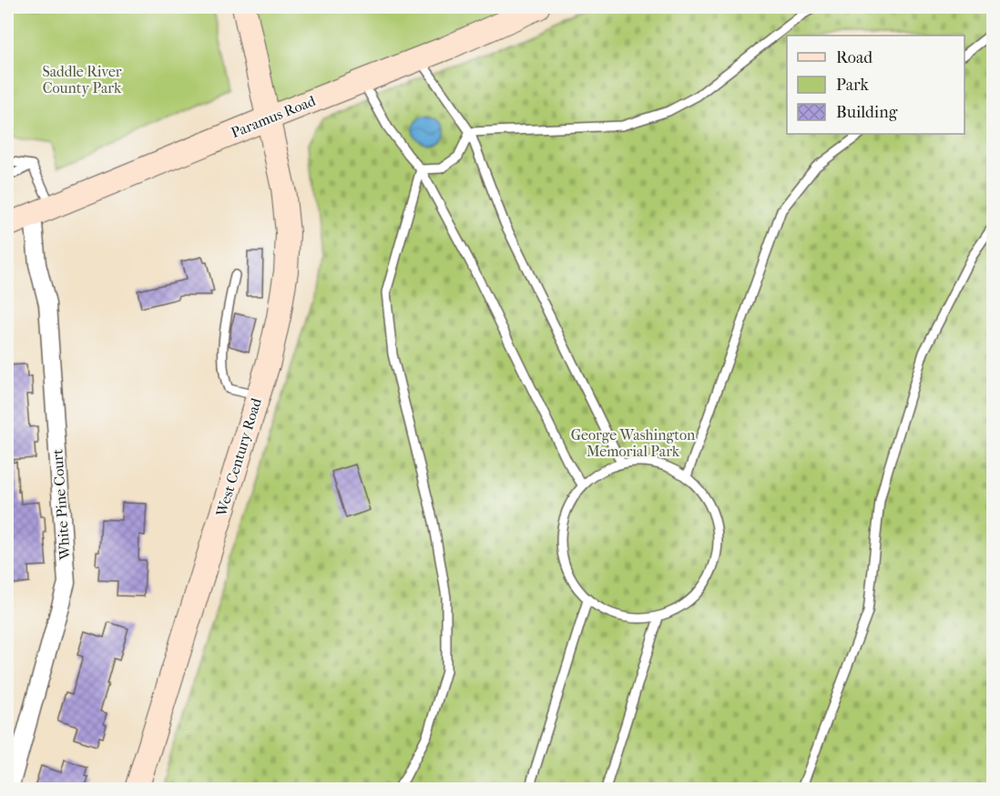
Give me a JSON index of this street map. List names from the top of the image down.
{
  "streets": {
    "main road": ["Paramus Road", "West Century Road"],
    "street": ["White Pine Court"]
  },
  "crossings": [
    ["Paramus Road", "West Century Road"],
    ["Paramus Road", "White Pine Court"]
  ],
  "parks": ["Saddle River County Park", "George Washington Memorial Park"],
  "legend": ["Road", "Park", "Building"]
}
